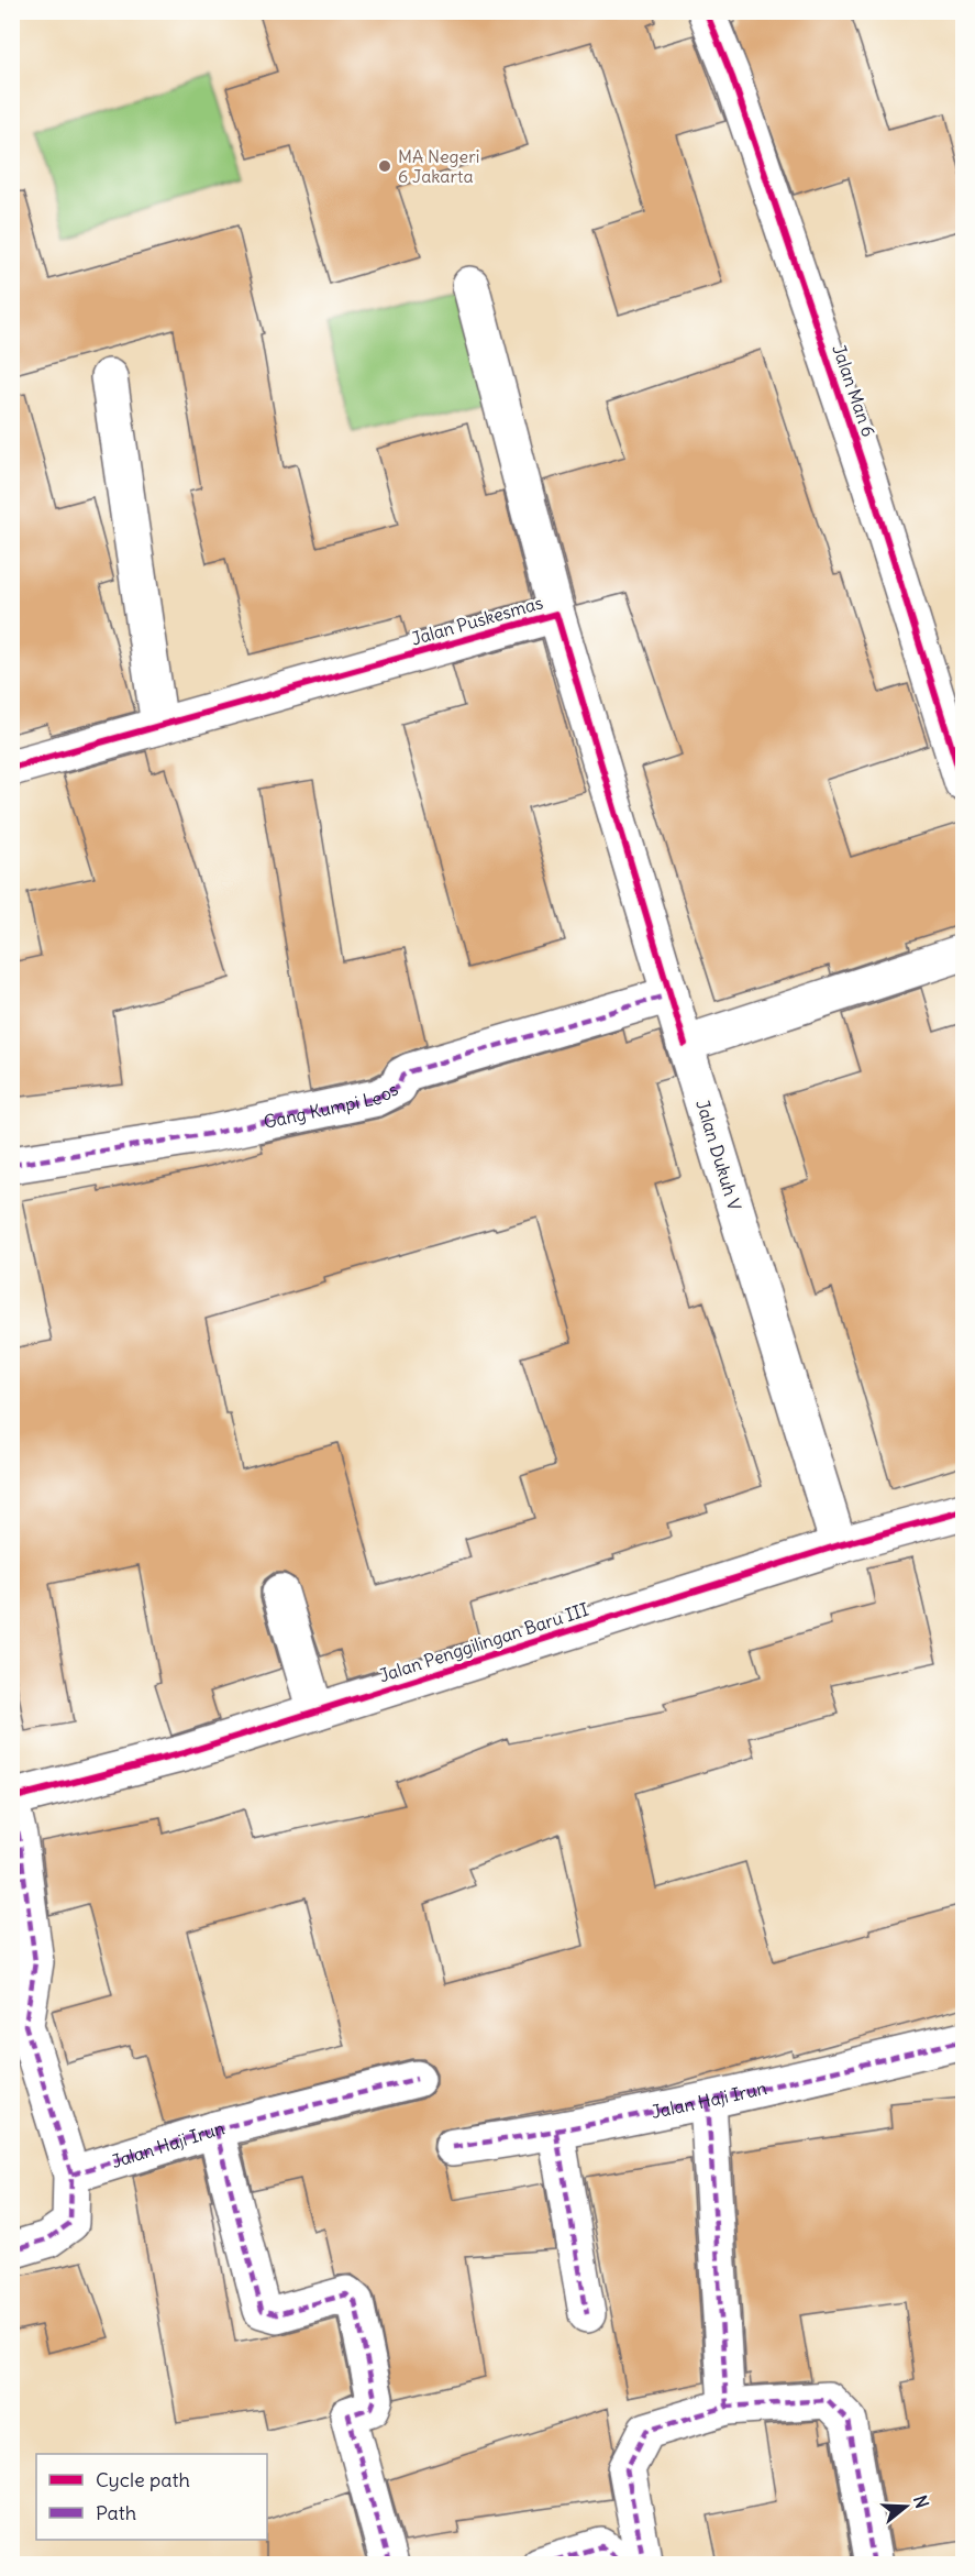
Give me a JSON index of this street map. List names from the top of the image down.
{
  "streets": {
    "street": [
      "Jalan Man 6",
      "Jalan Puskesmas",
      "Gang Kumpi Leos",
      "Jalan Dukuh V",
      "Jalan Penggilingan Baru III",
      "Jalan Haji Irun"
    ]
  },
  "crossings": [
    ["Jalan Puskesmas", "Gang Kumpi Leos"],
    ["Jalan Puskesmas", "Jalan Dukuh V"],
    ["Jalan Dukuh V", "Jalan Penggilingan Baru III"]
  ],
  "places": ["MA Negeri 6 Jakarta"],
  "legend": ["Cycle path", "Path"],
  "north": "right"
}
